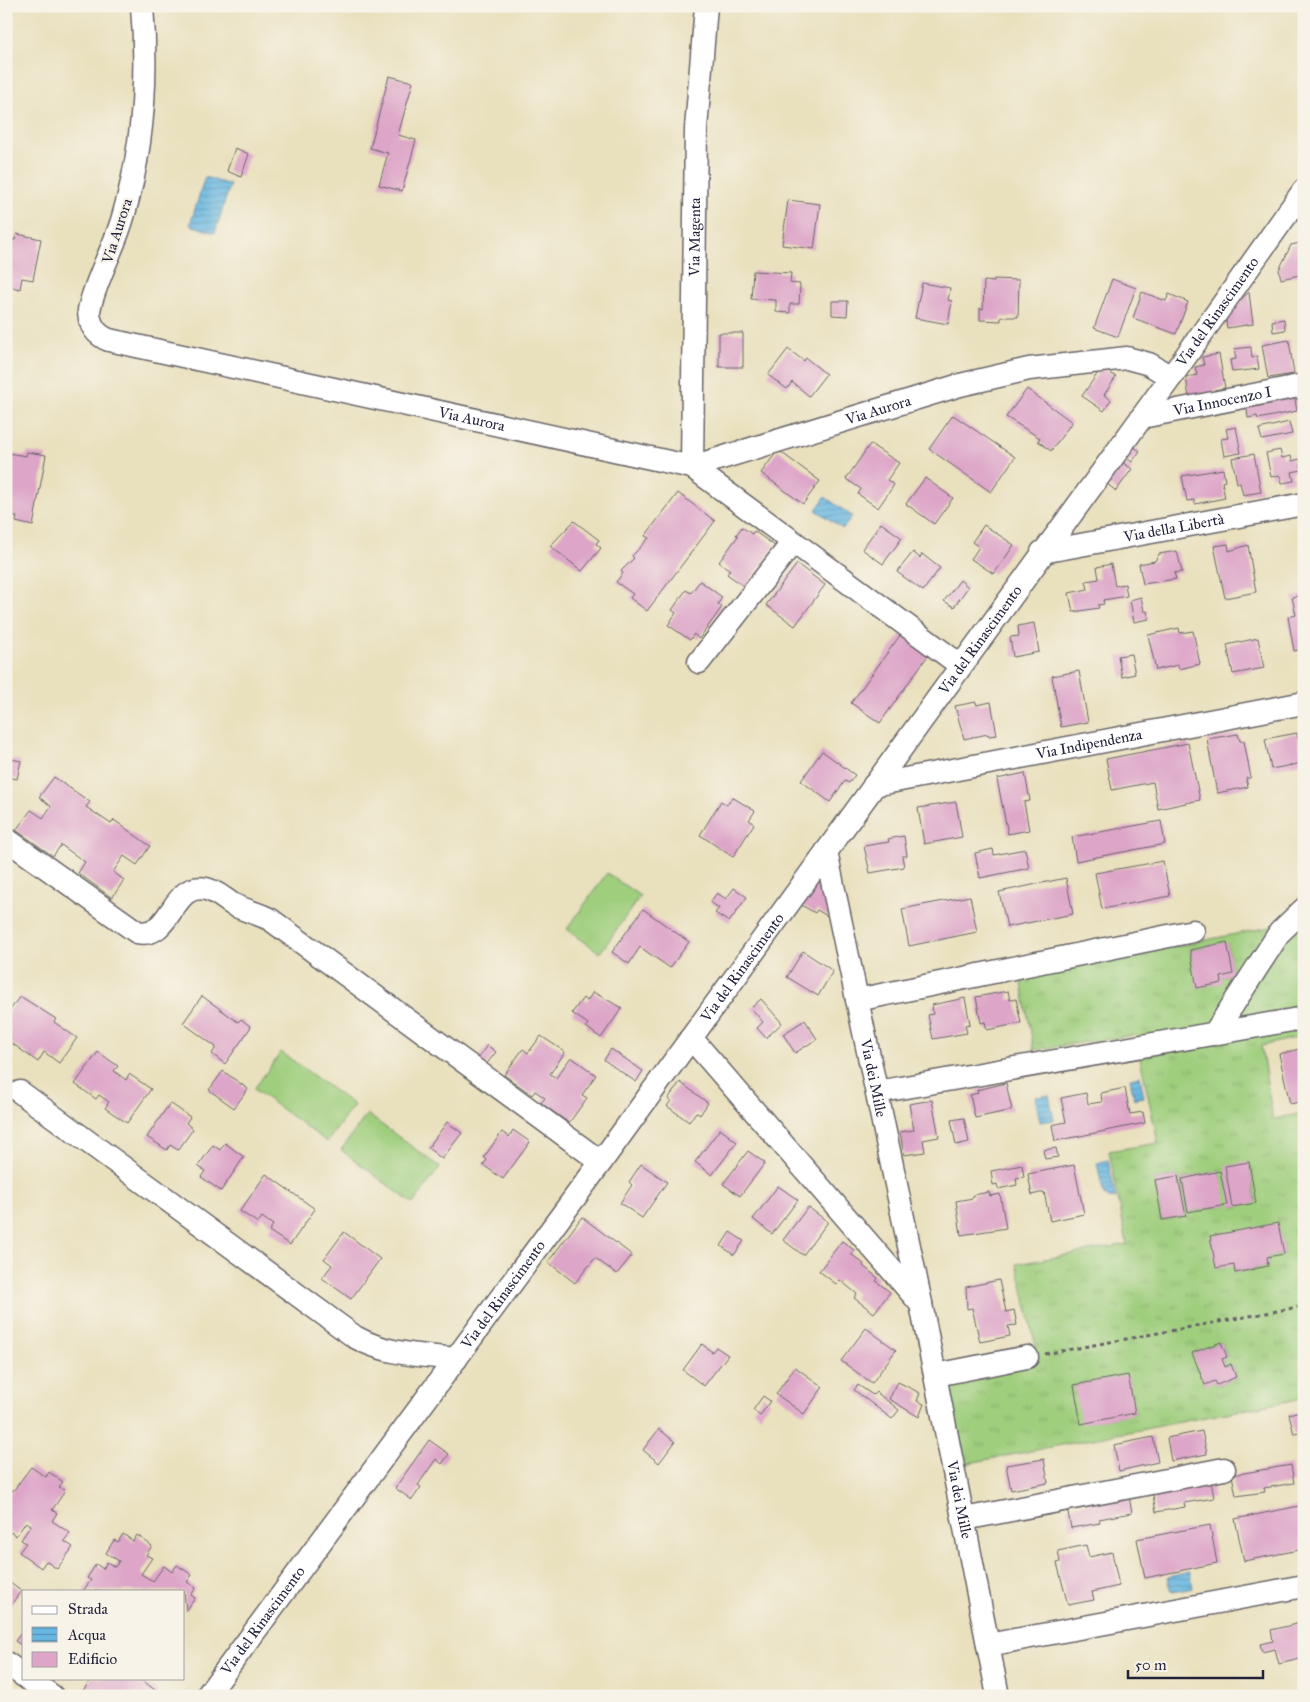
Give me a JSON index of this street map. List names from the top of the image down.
{
  "streets": {
    "street": [
      "Via Aurora",
      "Via Magenta",
      "Via del Rinascimento",
      "Via Innocenzo I",
      "Via della Libertà",
      "Via Indipendenza",
      "Via dei Mille"
    ]
  },
  "crossings": [
    ["Via Aurora", "Via Magenta"],
    ["Via Aurora", "Via del Rinascimento"],
    ["Via del Rinascimento", "Via Innocenzo I"],
    ["Via del Rinascimento", "Via della Libertà"],
    ["Via del Rinascimento", "Via Indipendenza"],
    ["Via del Rinascimento", "Via dei Mille"]
  ],
  "legend": ["Strada", "Acqua", "Edificio"],
  "scale_bar": "50 m"
}
